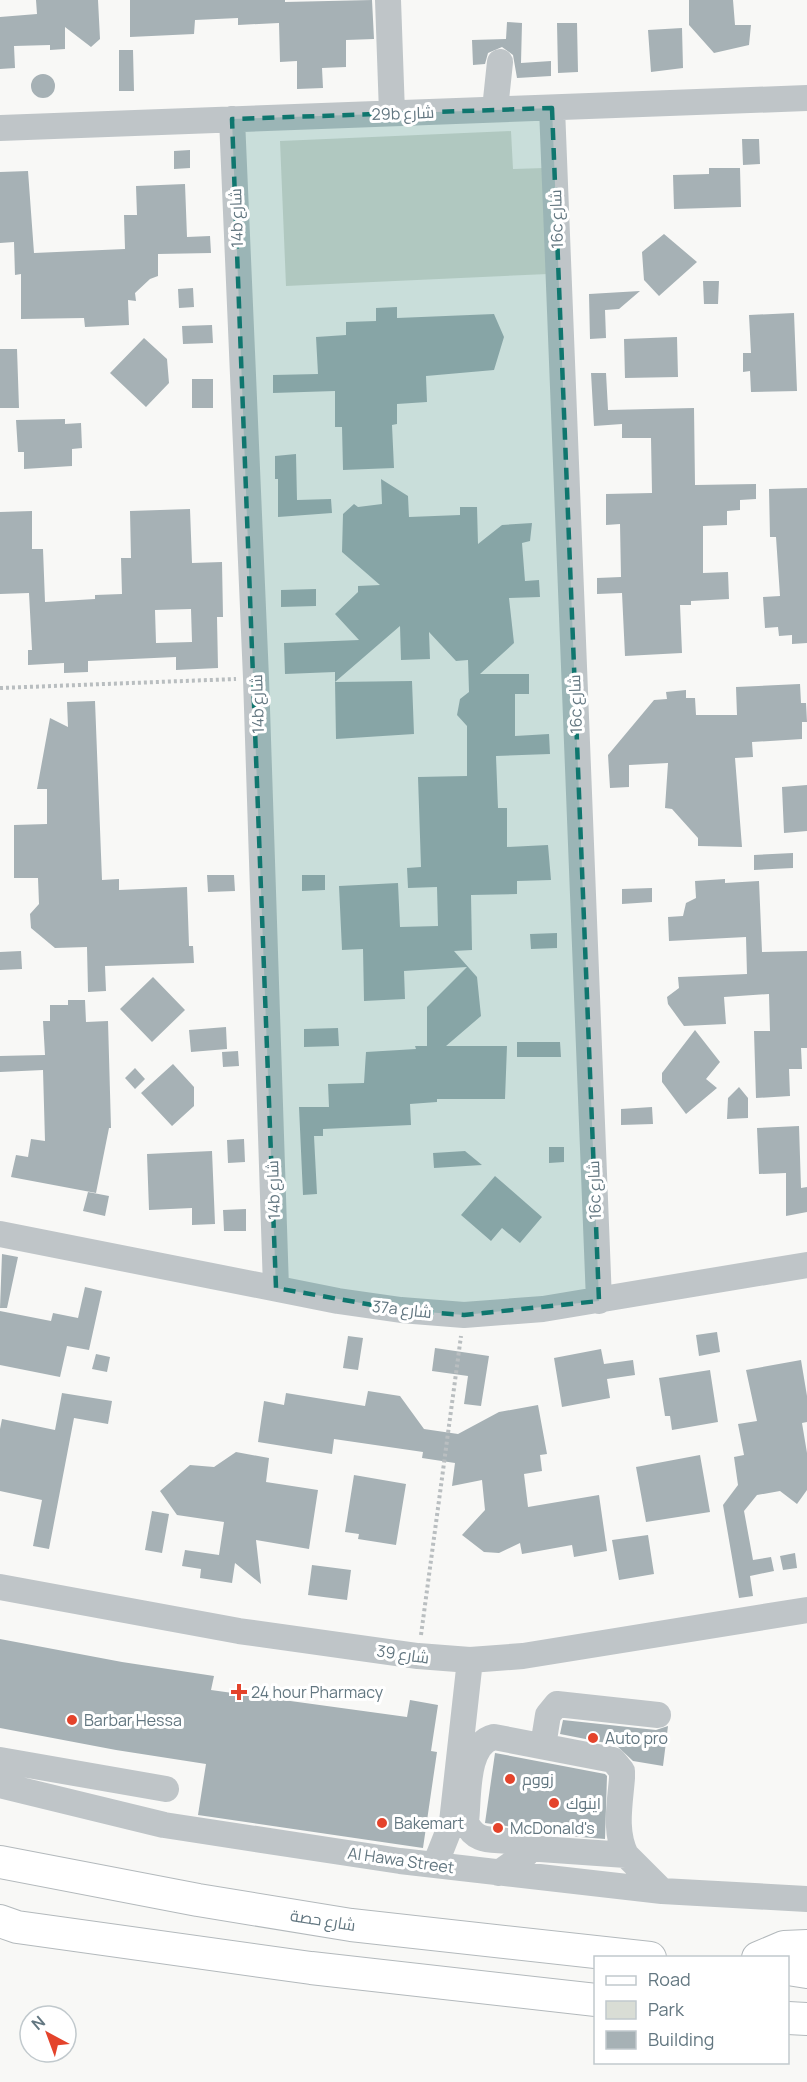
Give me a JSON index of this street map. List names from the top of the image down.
{
  "streets": {
    "main road": ["شارع حصة"],
    "street": [
      "29b شارع",
      "14b شارع",
      "16c شارع",
      "37a شارع",
      "شارع 39",
      "Al Hawa Street"
    ]
  },
  "crossings": [
    ["29b شارع", "14b شارع"],
    ["29b شارع", "16c شارع"],
    ["14b شارع", "37a شارع"],
    ["16c شارع", "37a شارع"]
  ],
  "places": {
    "health": ["24 hour Pharmacy"],
    "other": [
      "Barbar Hessa",
      "Auto pro",
      "زووم",
      "اينوك",
      "Bakemart",
      "McDonald's"
    ]
  },
  "legend": ["Road", "Park", "Building"],
  "north": "top left"
}
